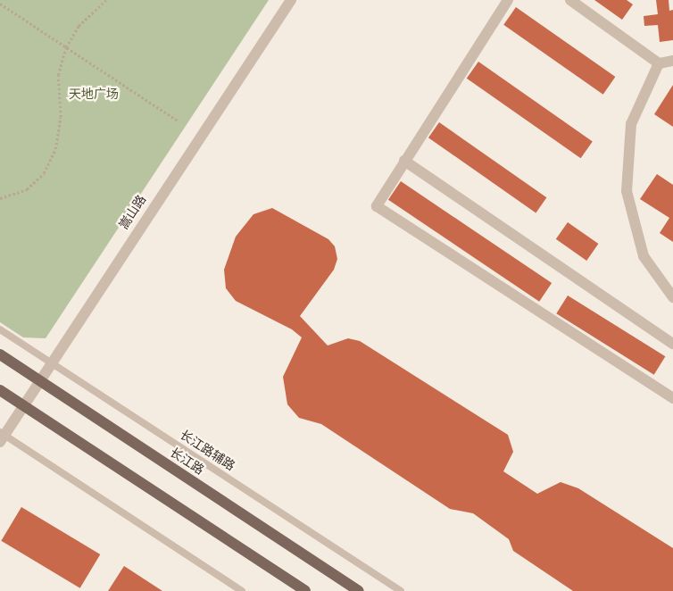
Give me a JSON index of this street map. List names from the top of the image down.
{
  "streets": {
    "main road": ["长江路"],
    "street": ["嵩山路"],
    "lane": ["长江路辅路"]
  },
  "crossings": [
    ["嵩山路", "长江路辅路"],
    ["嵩山路", "长江路"]
  ],
  "parks": ["天地广场"]
}
